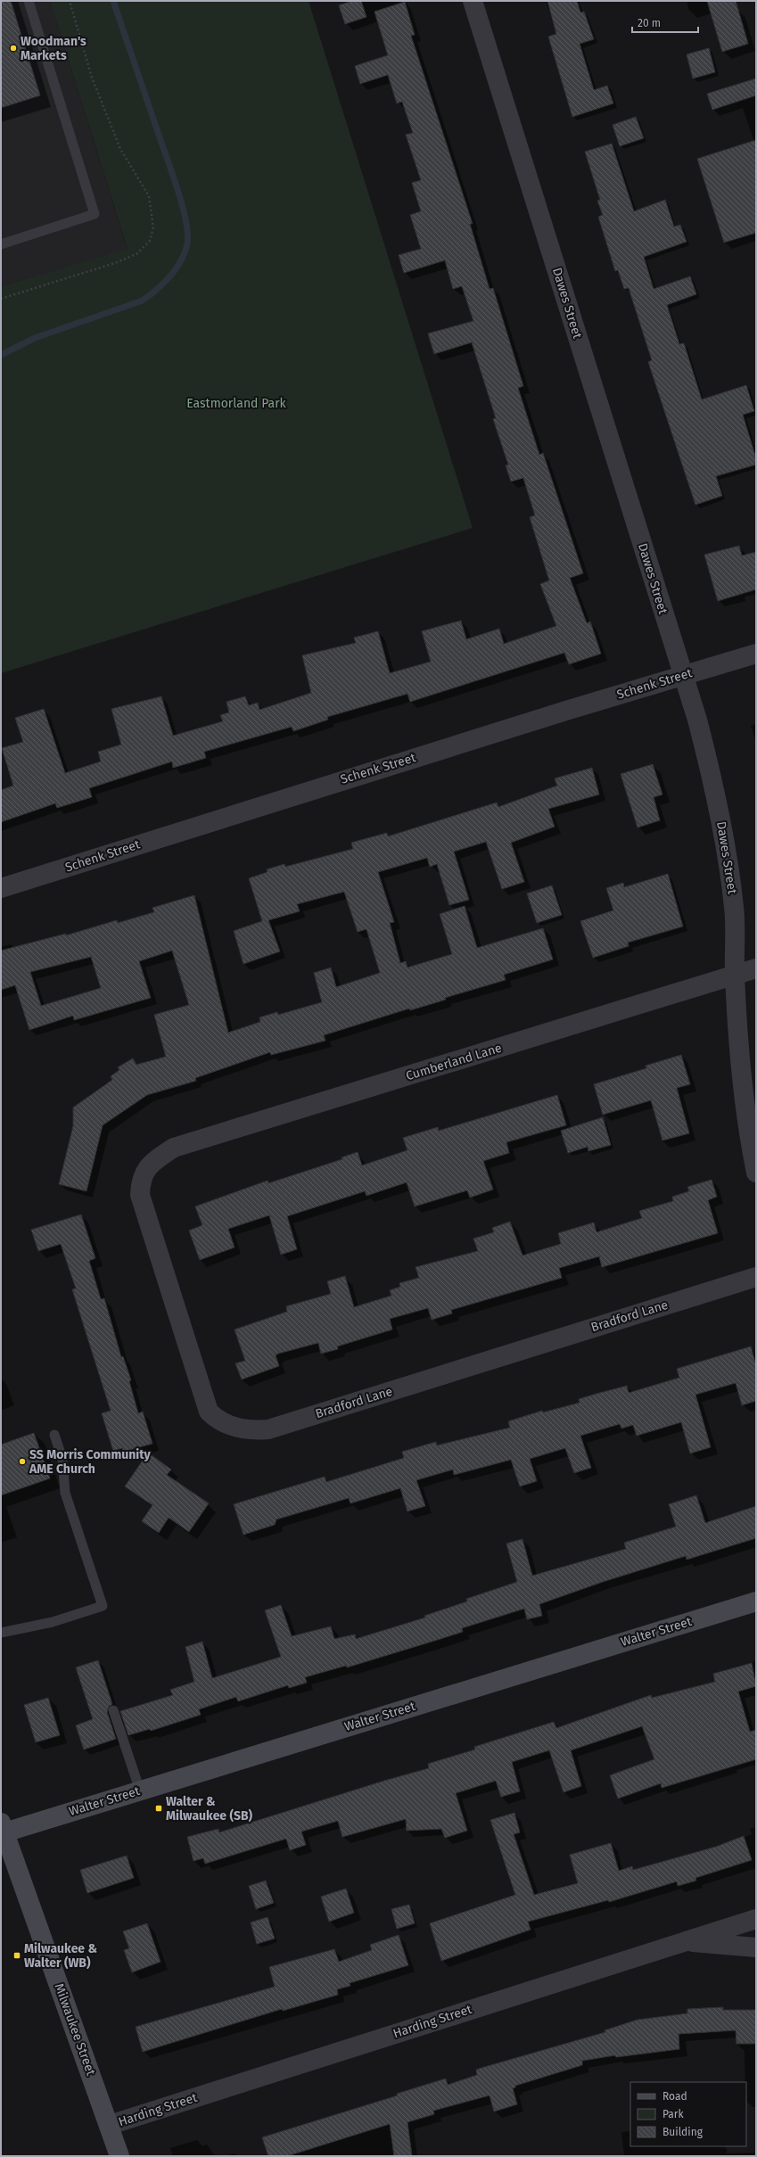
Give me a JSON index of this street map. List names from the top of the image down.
{
  "streets": {
    "street": [
      "Dawes Street",
      "Schenk Street",
      "Cumberland Lane",
      "Bradford Lane",
      "Walter Street",
      "Harding Street",
      "Milwaukee Street"
    ]
  },
  "crossings": [
    ["Dawes Street", "Schenk Street"],
    ["Dawes Street", "Cumberland Lane"],
    ["Cumberland Lane", "Bradford Lane"],
    ["Walter Street", "Milwaukee Street"],
    ["Harding Street", "Milwaukee Street"]
  ],
  "parks": ["Eastmorland Park"],
  "places": {
    "other": ["Woodman's Markets", "SS Morris Community AME Church"],
    "transit": ["Walter & Milwaukee (SB)", "Milwaukee & Walter (WB)"]
  },
  "legend": ["Road", "Park", "Building"],
  "scale_bar": "20 m"
}
